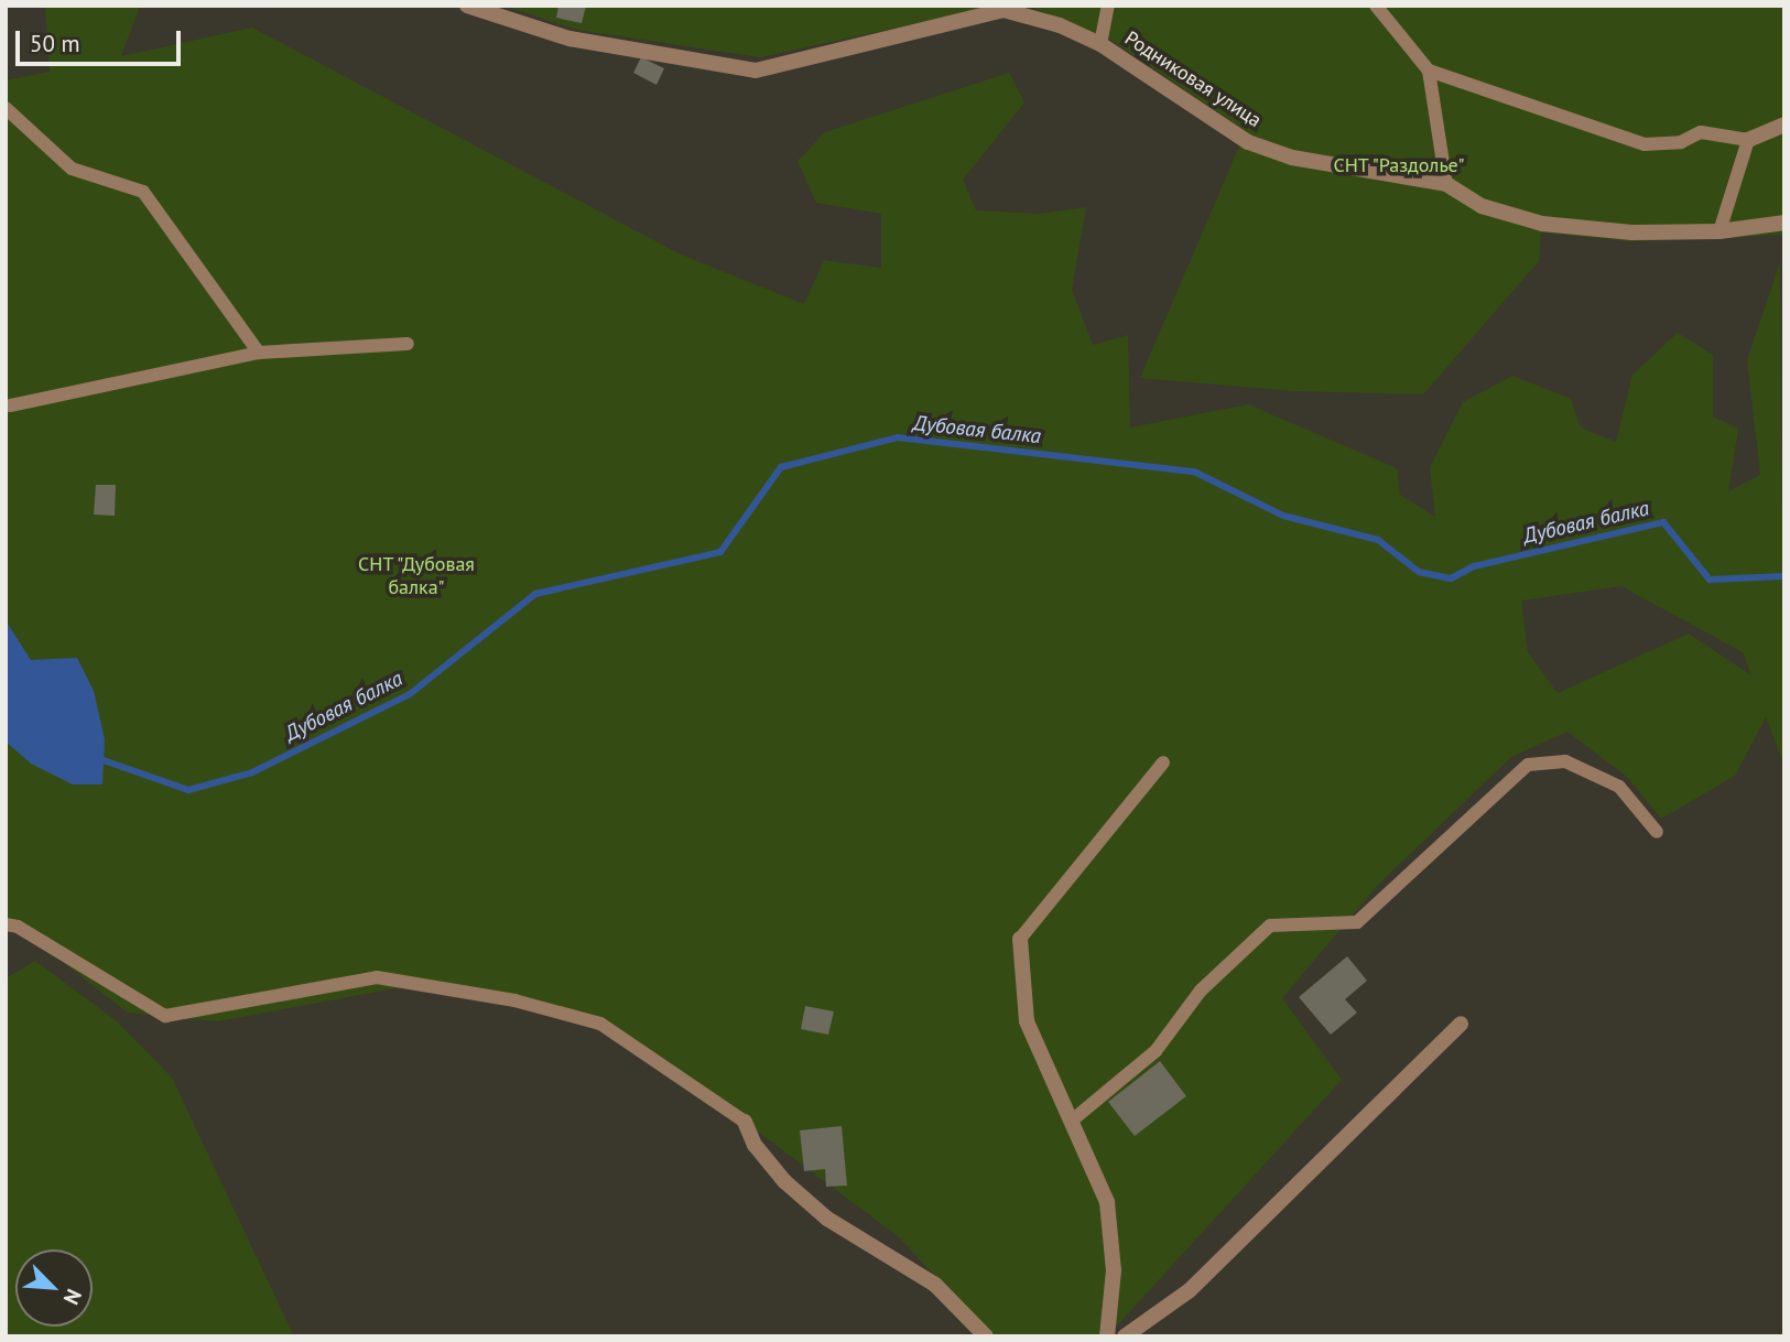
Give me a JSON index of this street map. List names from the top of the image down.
{
  "streets": {
    "street": ["Родниковая улица"]
  },
  "water": ["Дубовая балка"],
  "parks": ["СНТ \"Раздолье\"", "СНТ \"Дубовая балка\""],
  "scale_bar": "50 m",
  "north": "bottom right"
}
